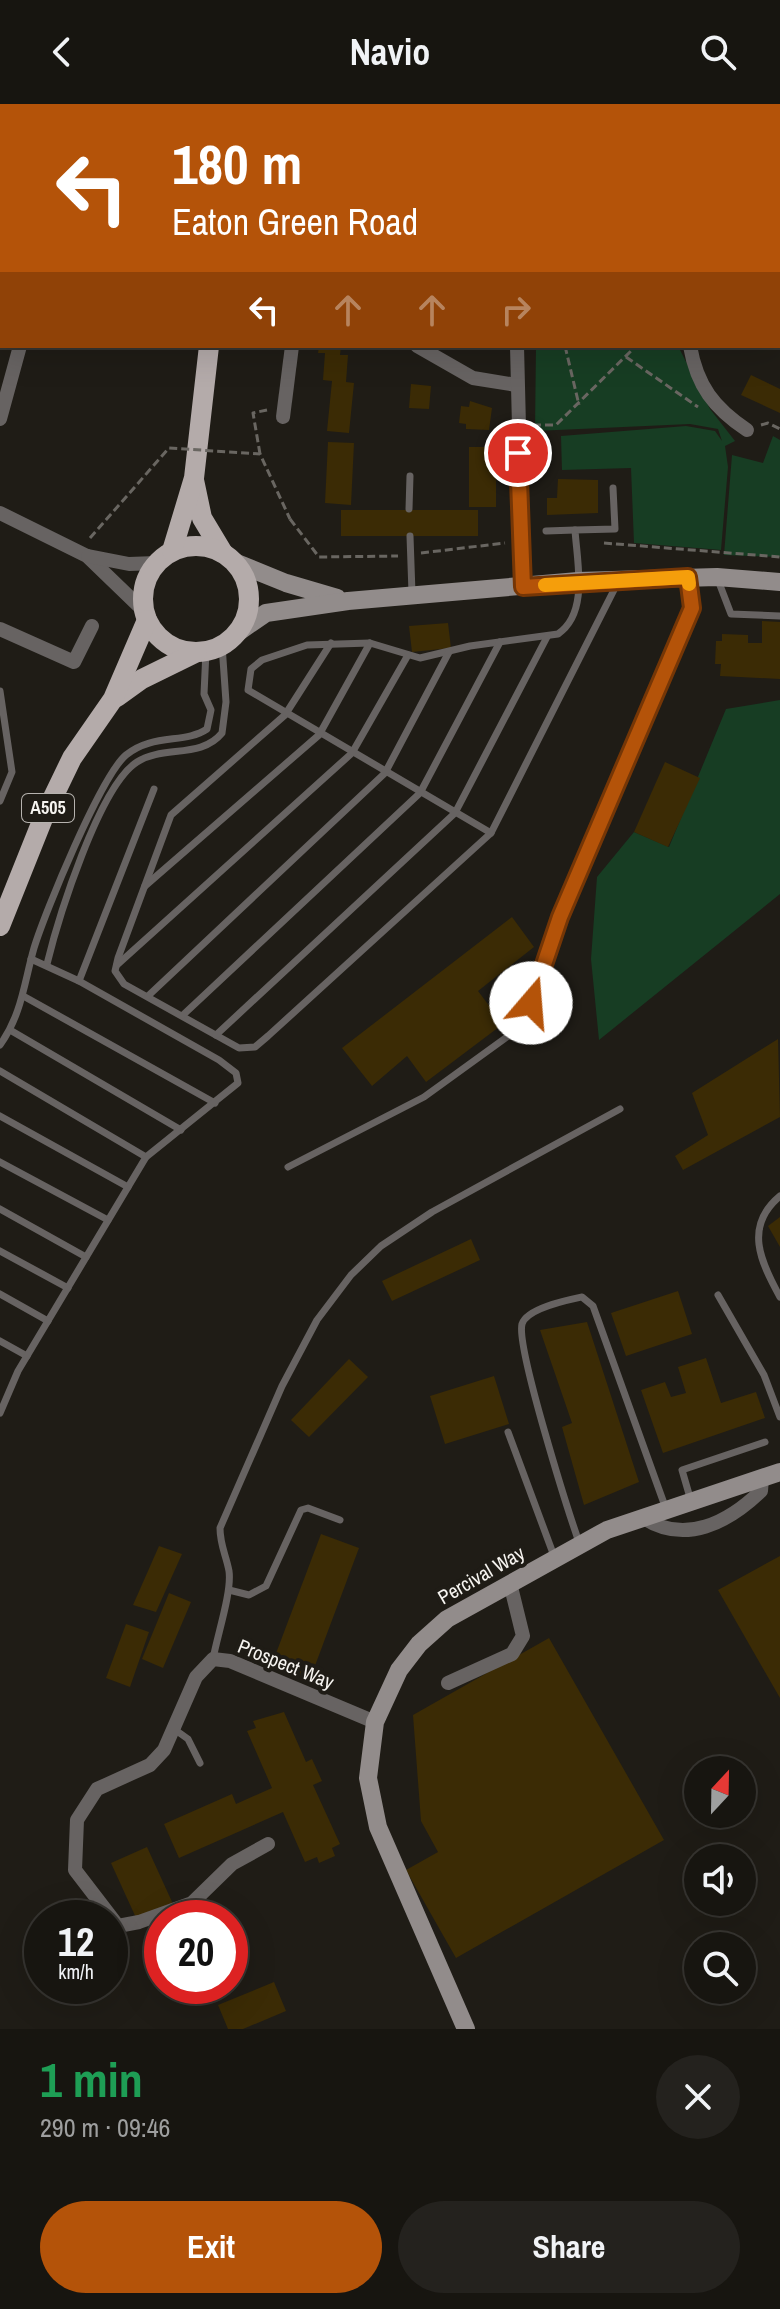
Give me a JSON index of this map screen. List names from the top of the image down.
{
  "streets": {
    "main road": ["A505"],
    "street": ["Percival Way", "Prospect Way"]
  },
  "crossings": [
    ["Percival Way", "Prospect Way"]
  ],
  "north": "top",
  "page": {
    "header": "Navio",
    "turn": ["180 m", "Eaton Green Road"],
    "speed": "12 km/h",
    "limit": "20",
    "heading": ["1 min", "290 m · 09:46"],
    "buttons": ["Exit", "Share"]
  }
}
